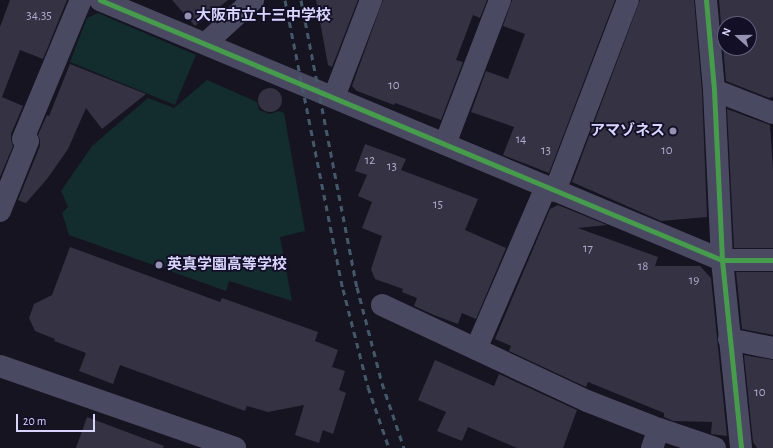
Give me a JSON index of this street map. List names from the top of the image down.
{
  "places": ["大阪市立十三中学校", "アマゾネス", "英真学園高等学校"],
  "house_numbers": [
    "34,35",
    "10",
    "14",
    "13",
    "10",
    "12",
    "13",
    "15",
    "17",
    "18",
    "19",
    "10"
  ],
  "scale_bar": "20 m",
  "north": "left"
}
